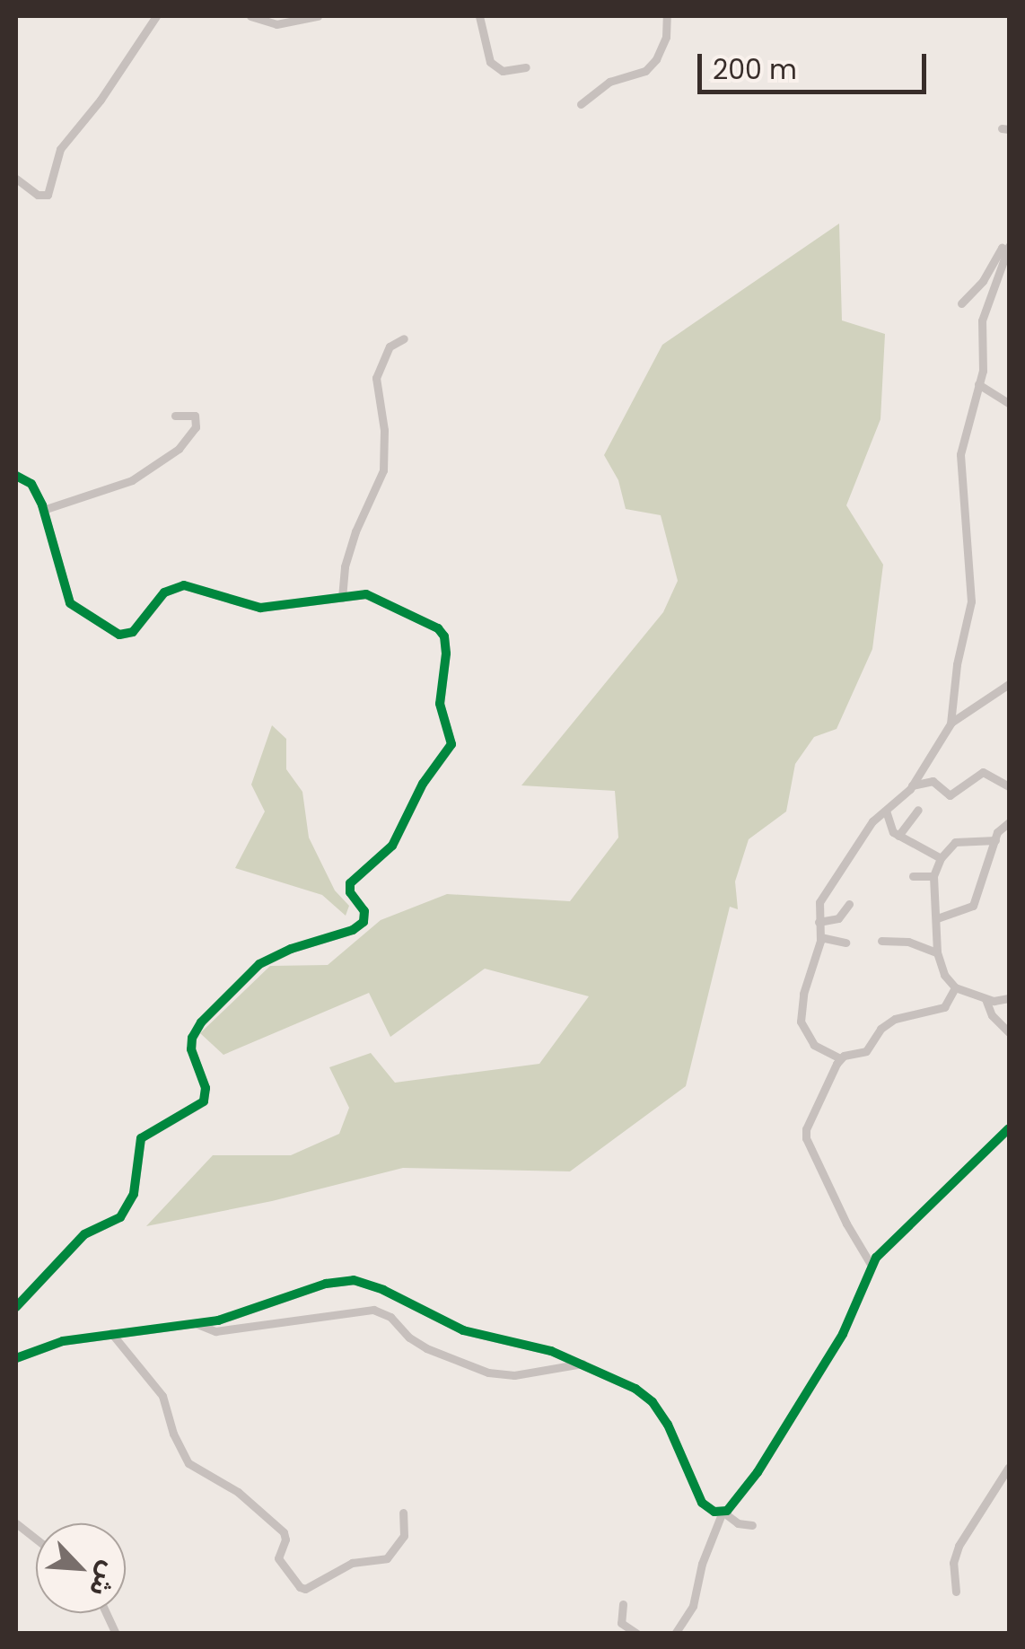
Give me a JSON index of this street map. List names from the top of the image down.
{
  "scale_bar": "200 m",
  "north": "bottom right"
}
